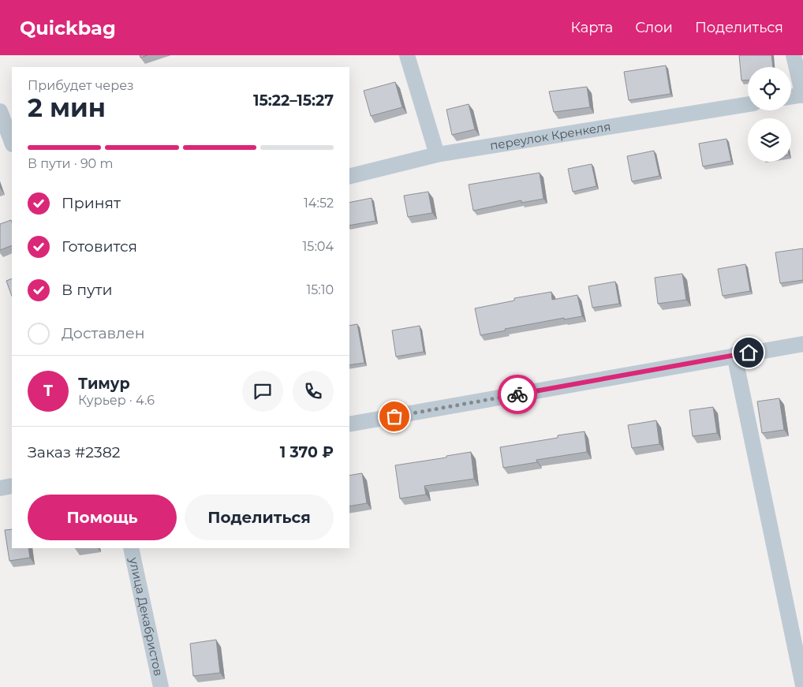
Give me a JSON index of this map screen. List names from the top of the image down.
{
  "streets": {
    "street": ["переулок Кренкеля", "улица Декабристов"]
  },
  "page": {
    "header": "Quickbag",
    "nav": ["Карта", "Слои", "Поделиться"],
    "heading": ["2 мин", "Прибудет через", "15:22–15:27"],
    "panel": [
      "Тимур",
      "Курьер · 4.6",
      "Заказ #2382",
      "1 370 ₽"
    ],
    "bar": "В пути · 90 m",
    "list": [
      ["Принят", "14:52"],
      ["Готовится", "15:04"],
      ["В пути", "15:10"],
      "Доставлен"
    ],
    "round": "Т",
    "buttons": ["Помощь", "Поделиться"]
  }
}
